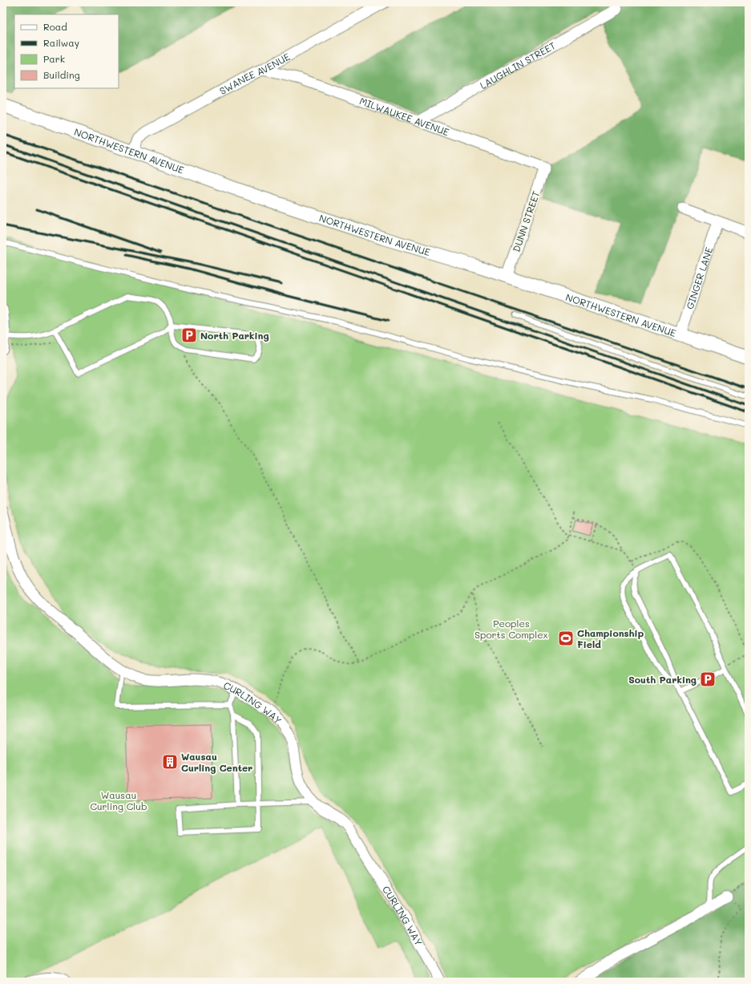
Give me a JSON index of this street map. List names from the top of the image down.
{
  "streets": {
    "street": [
      "LAUGHLIN STREET",
      "SWANEE AVENUE",
      "MILWAUKEE AVENUE",
      "NORTHWESTERN AVENUE",
      "DUNN STREET",
      "GINGER LANE",
      "CURLING WAY"
    ]
  },
  "crossings": [
    ["LAUGHLIN STREET", "MILWAUKEE AVENUE"],
    ["SWANEE AVENUE", "MILWAUKEE AVENUE"],
    ["SWANEE AVENUE", "NORTHWESTERN AVENUE"],
    ["MILWAUKEE AVENUE", "DUNN STREET"],
    ["NORTHWESTERN AVENUE", "DUNN STREET"],
    ["NORTHWESTERN AVENUE", "GINGER LANE"]
  ],
  "parks": ["Peoples Sports Complex", "Wausau Curling Club"],
  "places": {
    "parking": ["North Parking", "South Parking"],
    "sports": ["Championship Field"],
    "building": ["Wausau Curling Center"]
  },
  "legend": [
    "Road",
    "Railway",
    "Park",
    "Building"
  ]
}
